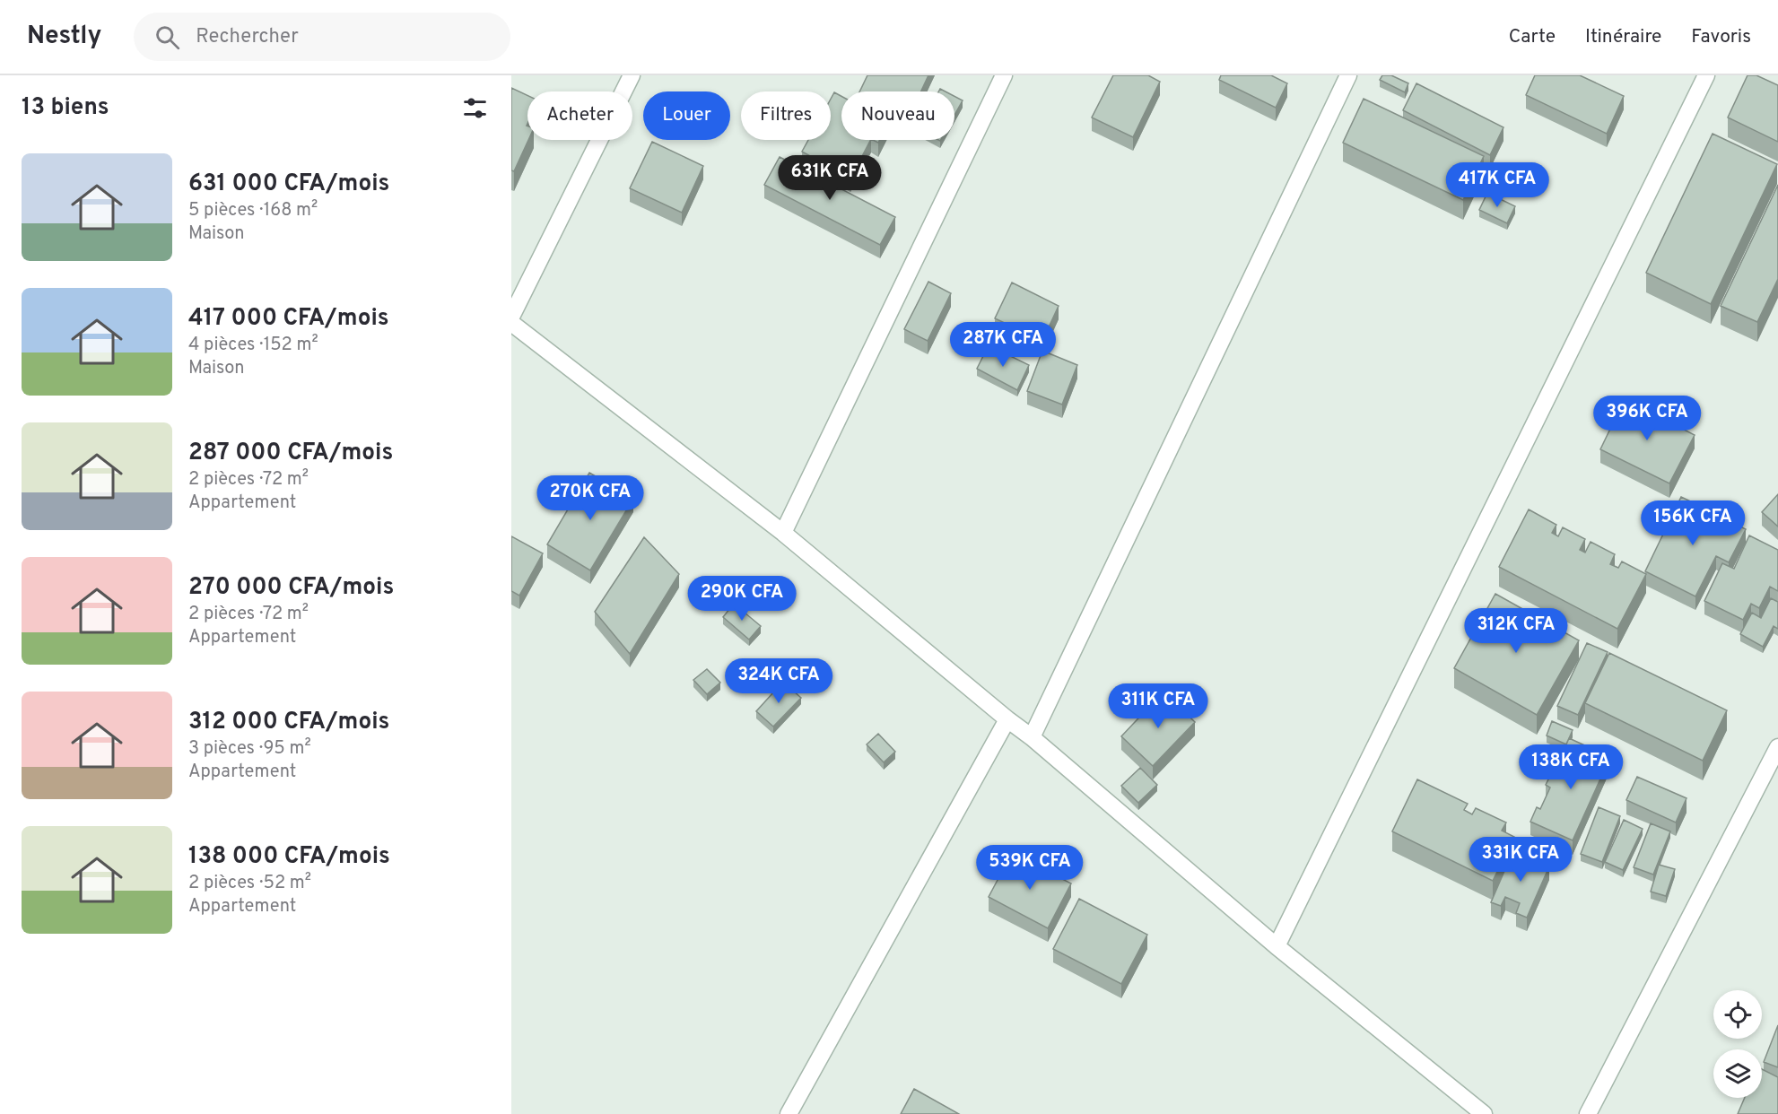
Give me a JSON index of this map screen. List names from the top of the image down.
{
  "page": {
    "header": "Nestly",
    "search": "Rechercher",
    "nav": ["Carte", "Itinéraire", "Favoris"],
    "heading": "13 biens",
    "chip": [
      "Acheter",
      "Louer",
      "Filtres",
      "Nouveau"
    ],
    "list": [
      {
        "name": "631 000 CFA/mois",
        "note": "5 pièces · 168 m² · Maison"
      },
      {
        "name": "417 000 CFA/mois",
        "note": "4 pièces · 152 m² · Maison"
      },
      {
        "name": "287 000 CFA/mois",
        "note": "2 pièces · 72 m² · Appartement"
      },
      {
        "name": "270 000 CFA/mois",
        "note": "2 pièces · 72 m² · Appartement"
      },
      {
        "name": "312 000 CFA/mois",
        "note": "3 pièces · 95 m² · Appartement"
      },
      {
        "name": "138 000 CFA/mois",
        "note": "2 pièces · 52 m² · Appartement"
      }
    ],
    "price": [
      "631K CFA",
      "417K CFA",
      "287K CFA",
      "396K CFA",
      "270K CFA",
      "156K CFA",
      "290K CFA",
      "312K CFA",
      "324K CFA",
      "311K CFA",
      "138K CFA",
      "331K CFA",
      "539K CFA"
    ]
  }
}
